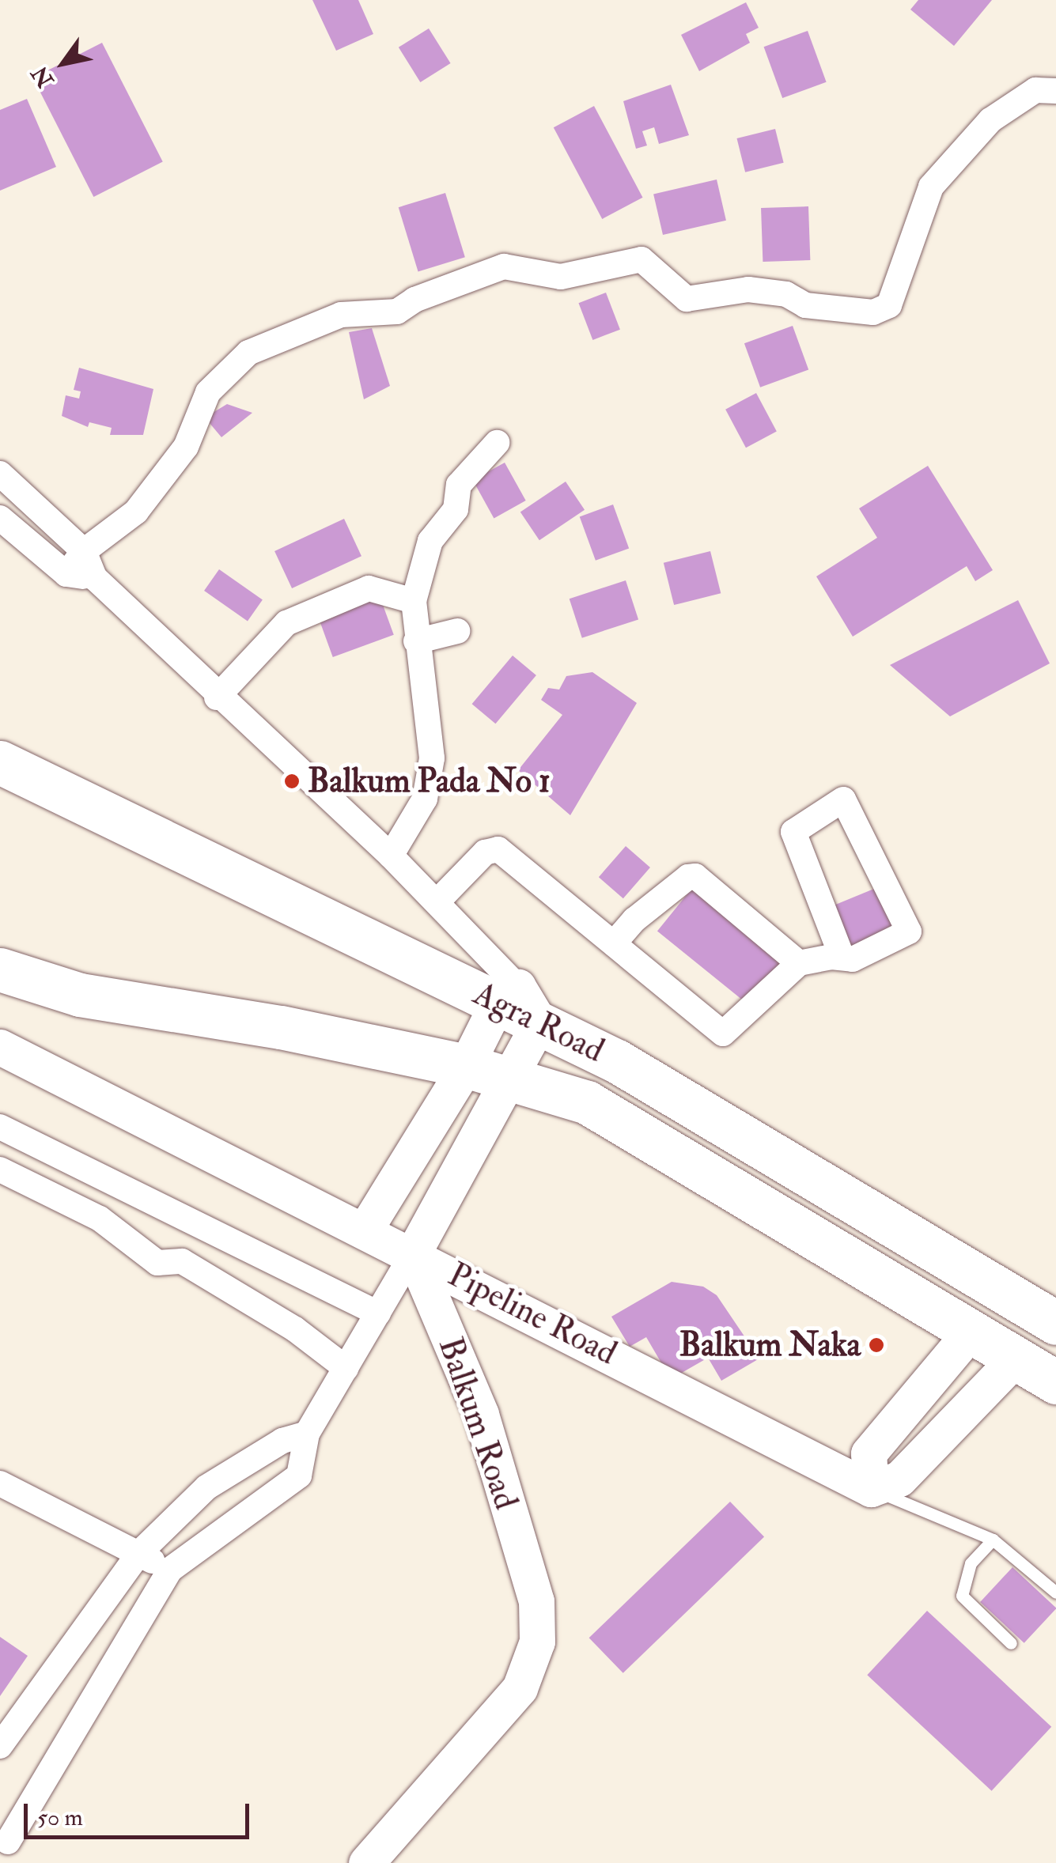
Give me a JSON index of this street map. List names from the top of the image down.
{
  "streets": {
    "highway": ["Agra Road"],
    "street": ["Pipeline Road", "Balkum Road"]
  },
  "crossings": [
    ["Pipeline Road", "Balkum Road"]
  ],
  "places": ["Balkum Pada No 1", "Balkum Naka"],
  "scale_bar": "50 m",
  "north": "bottom left"
}
